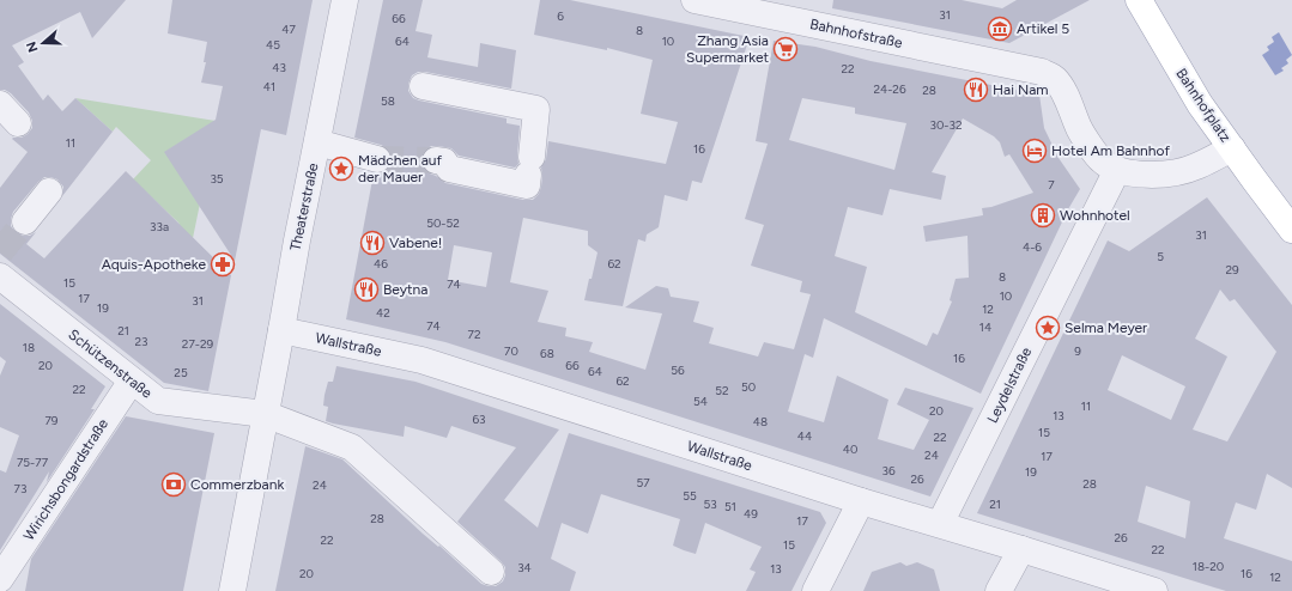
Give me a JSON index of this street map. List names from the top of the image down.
{
  "streets": {
    "main road": ["Bahnhofplatz"],
    "street": [
      "Bahnhofstraße",
      "Theaterstraße",
      "Wallstraße",
      "Schützenstraße",
      "Leydelstraße",
      "Wirichsbongardstraße"
    ]
  },
  "crossings": [
    ["Bahnhofstraße", "Bahnhofplatz"],
    ["Bahnhofplatz", "Leydelstraße"],
    ["Theaterstraße", "Wallstraße"],
    ["Theaterstraße", "Schützenstraße"],
    ["Wallstraße", "Leydelstraße"],
    ["Schützenstraße", "Wirichsbongardstraße"]
  ],
  "places": {
    "museum": ["Artikel 5"],
    "supermarket": ["Zhang Asia Supermarket"],
    "restaurant": ["Hai Nam", "Vabene!", "Beytna"],
    "hotel": ["Hotel Am Bahnhof"],
    "place": ["Mädchen auf der Mauer", "Selma Meyer"],
    "building": ["Wohnhotel"],
    "pharmacy": ["Aquis-Apotheke"],
    "bank": ["Commerzbank"]
  },
  "house_numbers": [
    "31",
    "6",
    "66",
    "47",
    "8",
    "64",
    "10",
    "45",
    "43",
    "22",
    "41",
    "24-26",
    "28",
    "58",
    "30-32",
    "11",
    "16",
    "35",
    "7",
    "50-52",
    "33a",
    "31",
    "4-6",
    "5",
    "46",
    "62",
    "29",
    "8",
    "15",
    "74",
    "10",
    "17",
    "31",
    "19",
    "12",
    "42",
    "74",
    "14",
    "21",
    "72",
    "23",
    "27-29",
    "18",
    "70",
    "9",
    "68",
    "16",
    "20",
    "66",
    "56",
    "64",
    "25",
    "62",
    "50",
    "22",
    "52",
    "54",
    "11",
    "20",
    "13",
    "63",
    "79",
    "48",
    "15",
    "44",
    "22",
    "40",
    "24",
    "17",
    "75-77",
    "36",
    "19",
    "26",
    "57",
    "28",
    "24",
    "73",
    "55",
    "53",
    "21",
    "51",
    "49",
    "28",
    "17",
    "26",
    "22",
    "15",
    "22",
    "18-20",
    "34",
    "13",
    "20",
    "16",
    "12"
  ],
  "north": "left"
}
